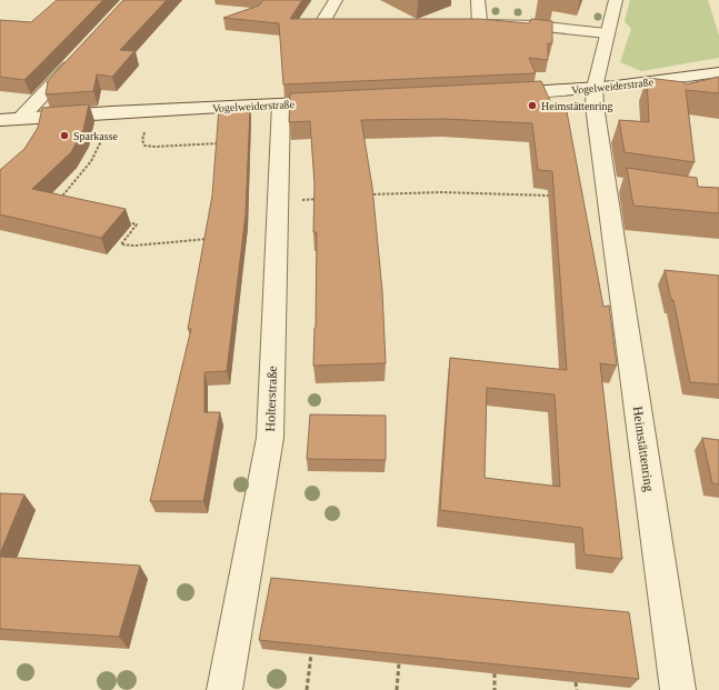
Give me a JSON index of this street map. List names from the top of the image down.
{
  "streets": {
    "street": ["Vogelweiderstraße", "Holterstraße", "Heimstättenring"]
  },
  "crossings": [
    ["Vogelweiderstraße", "Holterstraße"],
    ["Vogelweiderstraße", "Heimstättenring"]
  ],
  "places": ["Heimstättenring", "Sparkasse"]
}
